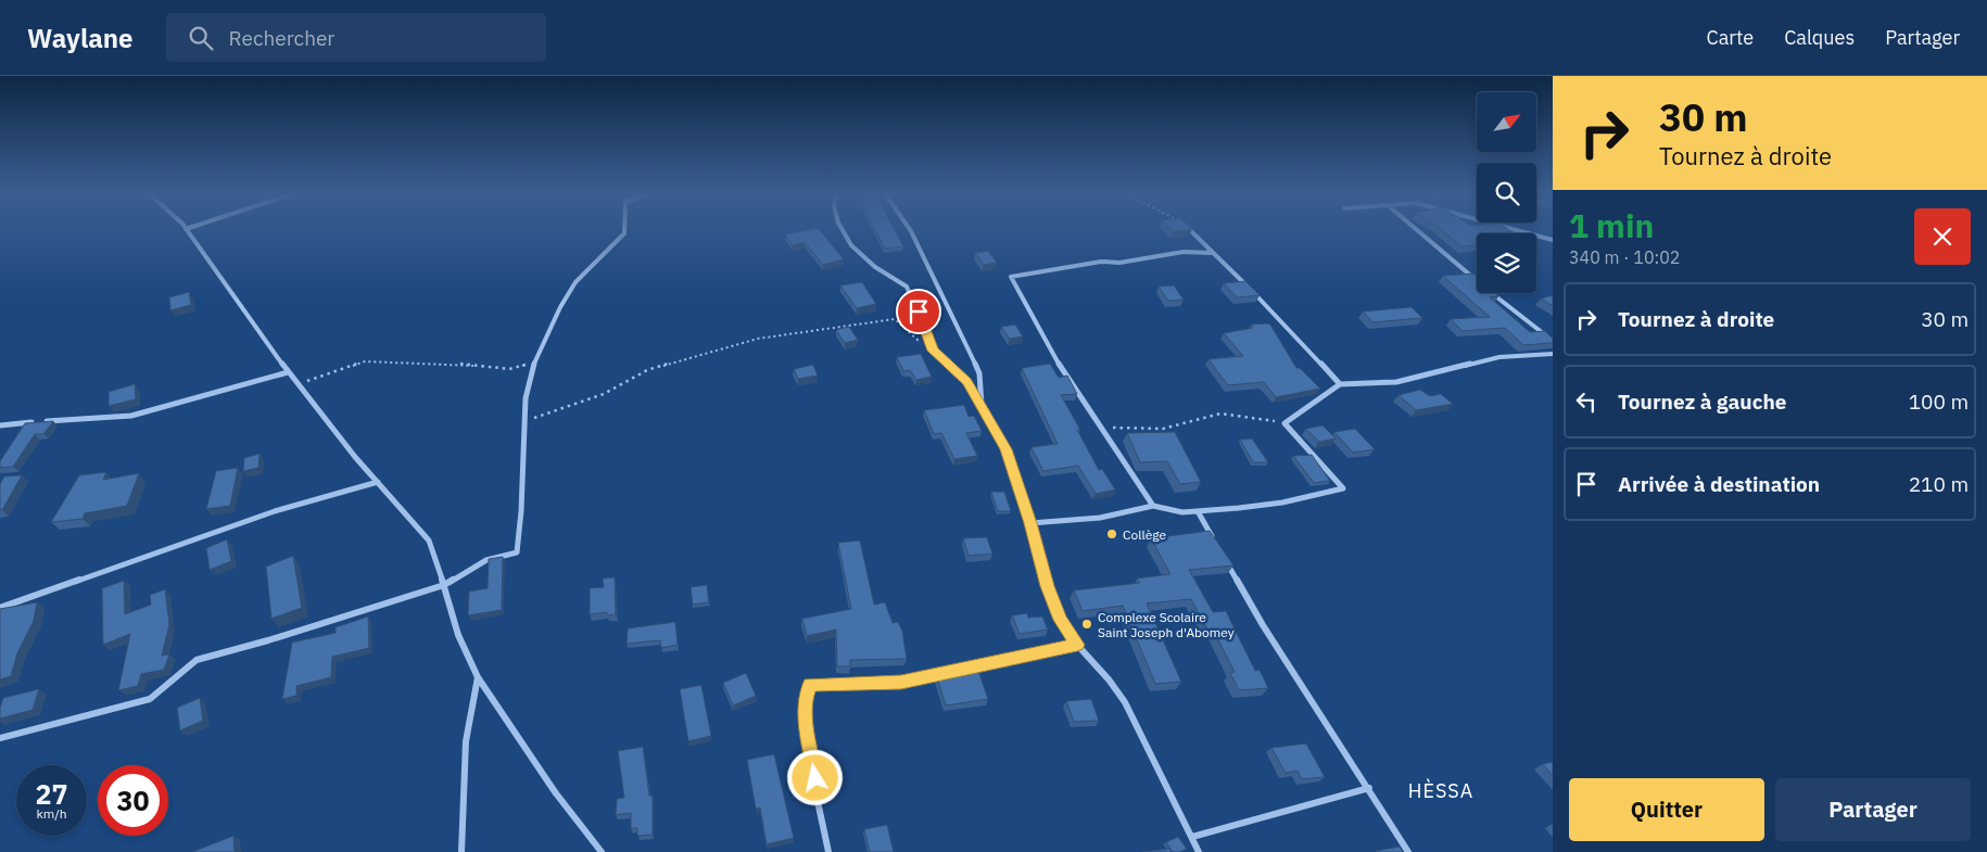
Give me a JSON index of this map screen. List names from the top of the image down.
{
  "districts": ["HÈSSA"],
  "places": ["Collège", "Complexe Scolaire Saint Joseph d'Abomey"],
  "north": "top right",
  "page": {
    "header": "Waylane",
    "search": "Rechercher",
    "nav": ["Carte", "Calques", "Partager"],
    "turn": ["30 m", "Tournez à droite"],
    "heading": ["1 min", "340 m · 10:02"],
    "list": [
      {
        "name": "Tournez à droite",
        "value": "30 m"
      },
      {
        "name": "Tournez à gauche",
        "value": "100 m"
      },
      {
        "name": "Arrivée à destination",
        "value": "210 m"
      }
    ],
    "speed": "27 km/h",
    "limit": "30",
    "buttons": ["Quitter", "Partager"]
  }
}
